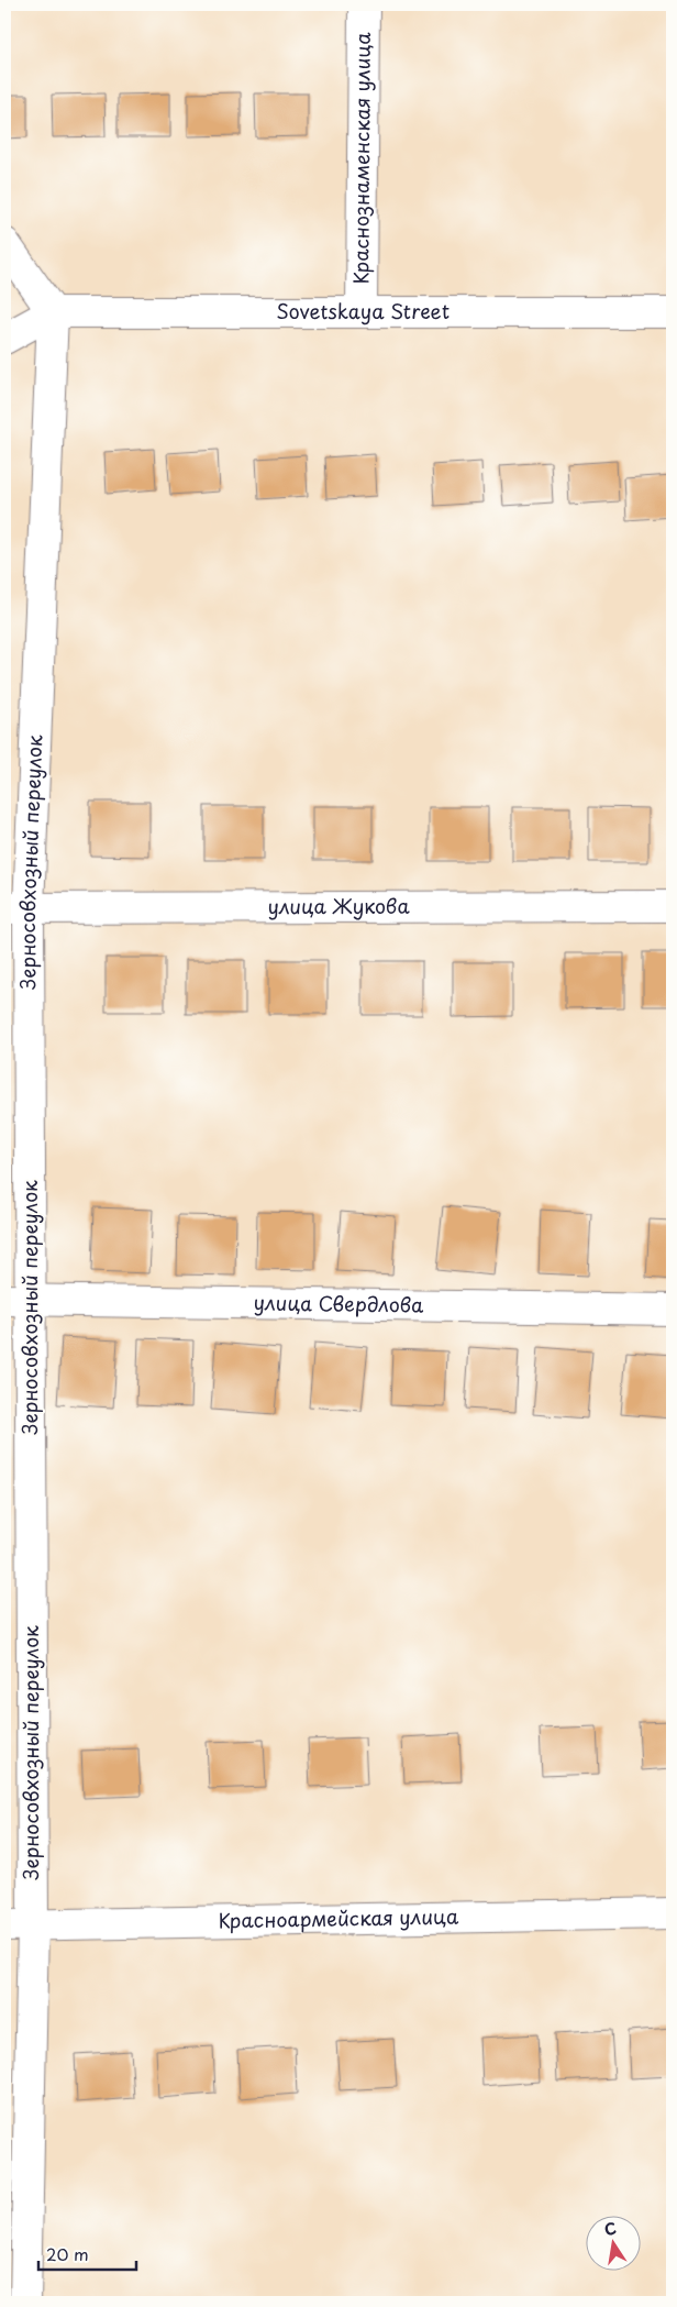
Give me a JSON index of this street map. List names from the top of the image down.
{
  "streets": {
    "street": [
      "Краснознаменская улица",
      "Sovetskaya Street",
      "Зерносовхозный переулок",
      "улица Жукова",
      "улица Свердлова",
      "Красноармейская улица"
    ]
  },
  "crossings": [
    ["Краснознаменская улица", "Sovetskaya Street"],
    ["Sovetskaya Street", "Зерносовхозный переулок"],
    ["Зерносовхозный переулок", "улица Жукова"],
    ["Зерносовхозный переулок", "улица Свердлова"],
    ["Зерносовхозный переулок", "Красноармейская улица"]
  ],
  "scale_bar": "20 m",
  "north": "top"
}
